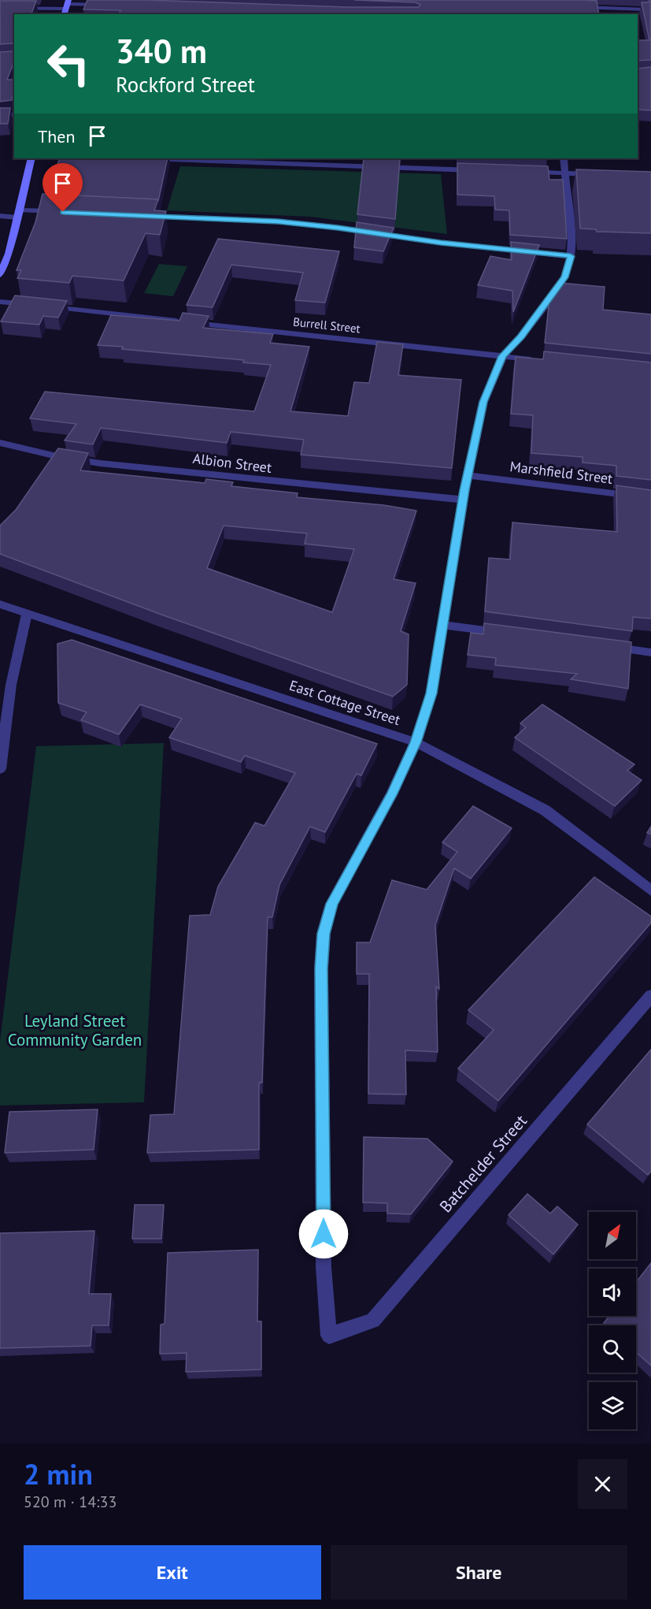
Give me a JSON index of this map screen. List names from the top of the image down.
{
  "streets": {
    "street": [
      "Burrell Street",
      "Albion Street",
      "Marshfield Street",
      "East Cottage Street",
      "Batchelder Street"
    ]
  },
  "crossings": [
    ["East Cottage Street", "Batchelder Street"]
  ],
  "parks": ["Leyland Street Community Garden"],
  "north": "top right",
  "page": {
    "turn": ["340 m", "Rockford Street"],
    "then": "Then",
    "heading": ["2 min", "520 m · 14:33"],
    "buttons": ["Exit", "Share"]
  }
}
